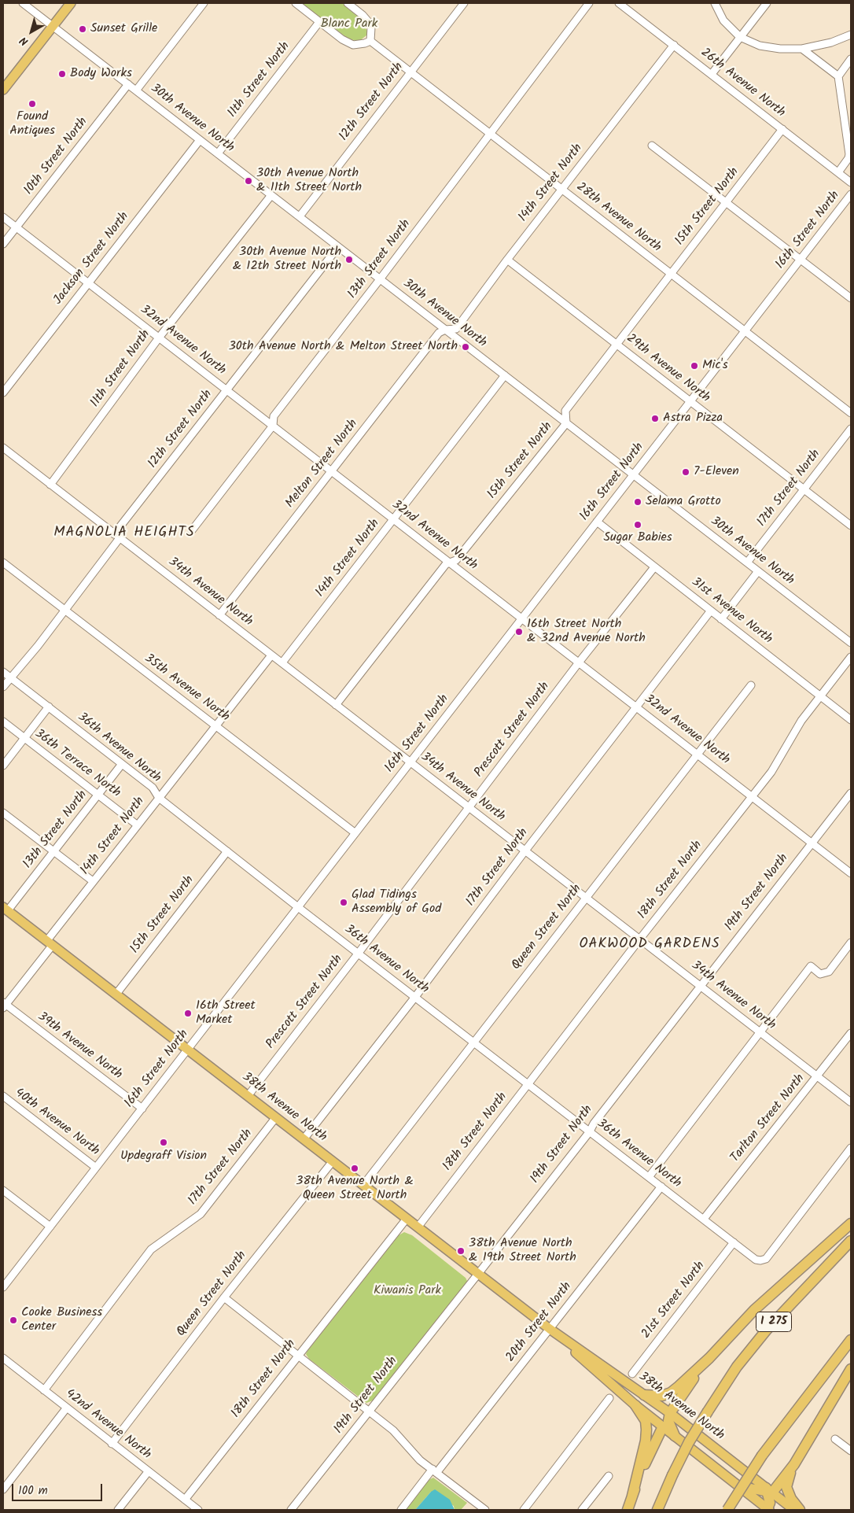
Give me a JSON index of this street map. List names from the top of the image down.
{
  "streets": {
    "highway": ["I 275"],
    "main road": ["38th Avenue North"],
    "street": [
      "11th Street North",
      "26th Avenue North",
      "12th Street North",
      "30th Avenue North",
      "10th Street North",
      "14th Street North",
      "15th Street North",
      "28th Avenue North",
      "16th Street North",
      "Jackson Street North",
      "13th Street North",
      "32nd Avenue North",
      "29th Avenue North",
      "Melton Street North",
      "17th Street North",
      "34th Avenue North",
      "31st Avenue North",
      "35th Avenue North",
      "Prescott Street North",
      "36th Avenue North",
      "36th Terrace North",
      "18th Street North",
      "19th Street North",
      "Queen Street North",
      "39th Avenue North",
      "Tarlton Street North",
      "40th Avenue North",
      "21st Street North",
      "20th Street North",
      "42nd Avenue North"
    ]
  },
  "crossings": [
    ["11th Street North", "30th Avenue North"],
    ["11th Street North", "32nd Avenue North"],
    ["11th Street North", "34th Avenue North"],
    ["26th Avenue North", "14th Street North"],
    ["26th Avenue North", "15th Street North"],
    ["12th Street North", "30th Avenue North"],
    ["12th Street North", "28th Avenue North"],
    ["12th Street North", "32nd Avenue North"],
    ["12th Street North", "34th Avenue North"],
    ["12th Street North", "35th Avenue North"],
    ["12th Street North", "36th Avenue North"],
    ["30th Avenue North", "10th Street North"],
    ["30th Avenue North", "14th Street North"],
    ["30th Avenue North", "15th Street North"],
    ["30th Avenue North", "16th Street North"],
    ["30th Avenue North", "Jackson Street North"],
    ["30th Avenue North", "13th Street North"],
    ["30th Avenue North", "Melton Street North"],
    ["30th Avenue North", "17th Street North"],
    ["10th Street North", "32nd Avenue North"],
    ["14th Street North", "28th Avenue North"],
    ["14th Street North", "32nd Avenue North"],
    ["14th Street North", "29th Avenue North"],
    ["14th Street North", "Melton Street North"],
    ["14th Street North", "34th Avenue North"],
    ["14th Street North", "35th Avenue North"],
    ["14th Street North", "36th Avenue North"],
    ["14th Street North", "36th Terrace North"],
    ["14th Street North", "39th Avenue North"],
    ["14th Street North", "38th Avenue North"],
    ["15th Street North", "28th Avenue North"],
    ["15th Street North", "32nd Avenue North"],
    ["15th Street North", "29th Avenue North"],
    ["15th Street North", "34th Avenue North"],
    ["15th Street North", "36th Avenue North"],
    ["15th Street North", "38th Avenue North"],
    ["28th Avenue North", "16th Street North"],
    ["28th Avenue North", "13th Street North"],
    ["16th Street North", "32nd Avenue North"],
    ["16th Street North", "29th Avenue North"],
    ["16th Street North", "34th Avenue North"],
    ["16th Street North", "31st Avenue North"],
    ["16th Street North", "35th Avenue North"],
    ["16th Street North", "36th Avenue North"],
    ["16th Street North", "39th Avenue North"],
    ["16th Street North", "38th Avenue North"],
    ["16th Street North", "40th Avenue North"],
    ["Jackson Street North", "32nd Avenue North"],
    ["13th Street North", "32nd Avenue North"],
    ["13th Street North", "36th Avenue North"],
    ["13th Street North", "36th Terrace North"],
    ["13th Street North", "38th Avenue North"],
    ["32nd Avenue North", "Melton Street North"],
    ["32nd Avenue North", "17th Street North"],
    ["32nd Avenue North", "Prescott Street North"],
    ["32nd Avenue North", "18th Street North"],
    ["32nd Avenue North", "19th Street North"],
    ["32nd Avenue North", "Queen Street North"],
    ["29th Avenue North", "17th Street North"],
    ["Melton Street North", "34th Avenue North"],
    ["17th Street North", "34th Avenue North"],
    ["17th Street North", "31st Avenue North"],
    ["17th Street North", "36th Avenue North"],
    ["17th Street North", "38th Avenue North"],
    ["17th Street North", "42nd Avenue North"],
    ["34th Avenue North", "Prescott Street North"],
    ["34th Avenue North", "18th Street North"],
    ["34th Avenue North", "19th Street North"],
    ["34th Avenue North", "Queen Street North"],
    ["34th Avenue North", "Tarlton Street North"],
    ["31st Avenue North", "Prescott Street North"],
    ["31st Avenue North", "18th Street North"],
    ["Prescott Street North", "36th Avenue North"],
    ["Prescott Street North", "38th Avenue North"],
    ["36th Avenue North", "18th Street North"],
    ["36th Avenue North", "19th Street North"],
    ["36th Avenue North", "Queen Street North"],
    ["36th Avenue North", "Tarlton Street North"],
    ["36th Avenue North", "21st Street North"],
    ["36th Avenue North", "20th Street North"],
    ["18th Street North", "38th Avenue North"],
    ["18th Street North", "42nd Avenue North"],
    ["19th Street North", "38th Avenue North"],
    ["Queen Street North", "38th Avenue North"],
    ["Queen Street North", "42nd Avenue North"],
    ["38th Avenue North", "20th Street North"]
  ],
  "districts": ["MAGNOLIA HEIGHTS", "OAKWOOD GARDENS"],
  "parks": ["Blanc Park", "Kiwanis Park"],
  "places": [
    "Sunset Grille",
    "Body Works",
    "Found Antiques",
    "30th Avenue North & 11th Street North",
    "30th Avenue North & 12th Street North",
    "30th Avenue North & Melton Street North",
    "Mic's",
    "Astra Pizza",
    "7-Eleven",
    "Selama Grotto",
    "Sugar Babies",
    "16th Street North & 32nd Avenue North",
    "Glad Tidings Assembly of God",
    "16th Street Market",
    "Updegraff Vision",
    "38th Avenue North & Queen Street North",
    "38th Avenue North & 19th Street North",
    "Cooke Business Center"
  ],
  "scale_bar": "100 m",
  "north": "bottom left"
}
